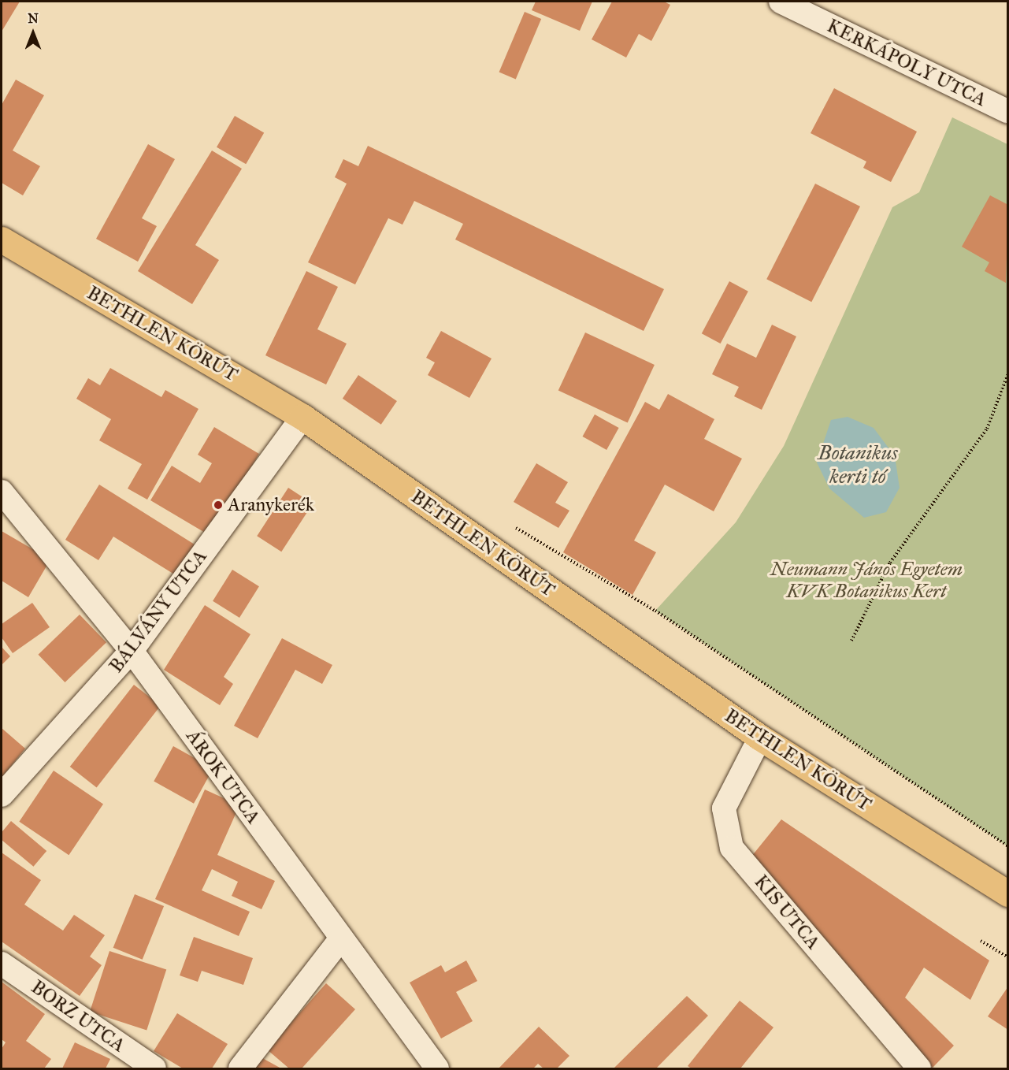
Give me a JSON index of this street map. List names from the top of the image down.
{
  "streets": {
    "main road": ["BETHLEN KÖRÚT"],
    "street": [
      "KERKÁPOLY UTCA",
      "BÁLVÁNY UTCA",
      "ÁROK UTCA",
      "KIS UTCA",
      "BORZ UTCA"
    ]
  },
  "crossings": [
    ["BETHLEN KÖRÚT", "BÁLVÁNY UTCA"],
    ["BETHLEN KÖRÚT", "KIS UTCA"],
    ["BÁLVÁNY UTCA", "ÁROK UTCA"]
  ],
  "water": ["Botanikus kerti tó"],
  "parks": ["Neumann János Egyetem KVK Botanikus Kert"],
  "places": ["Aranykerék"],
  "north": "top"
}
